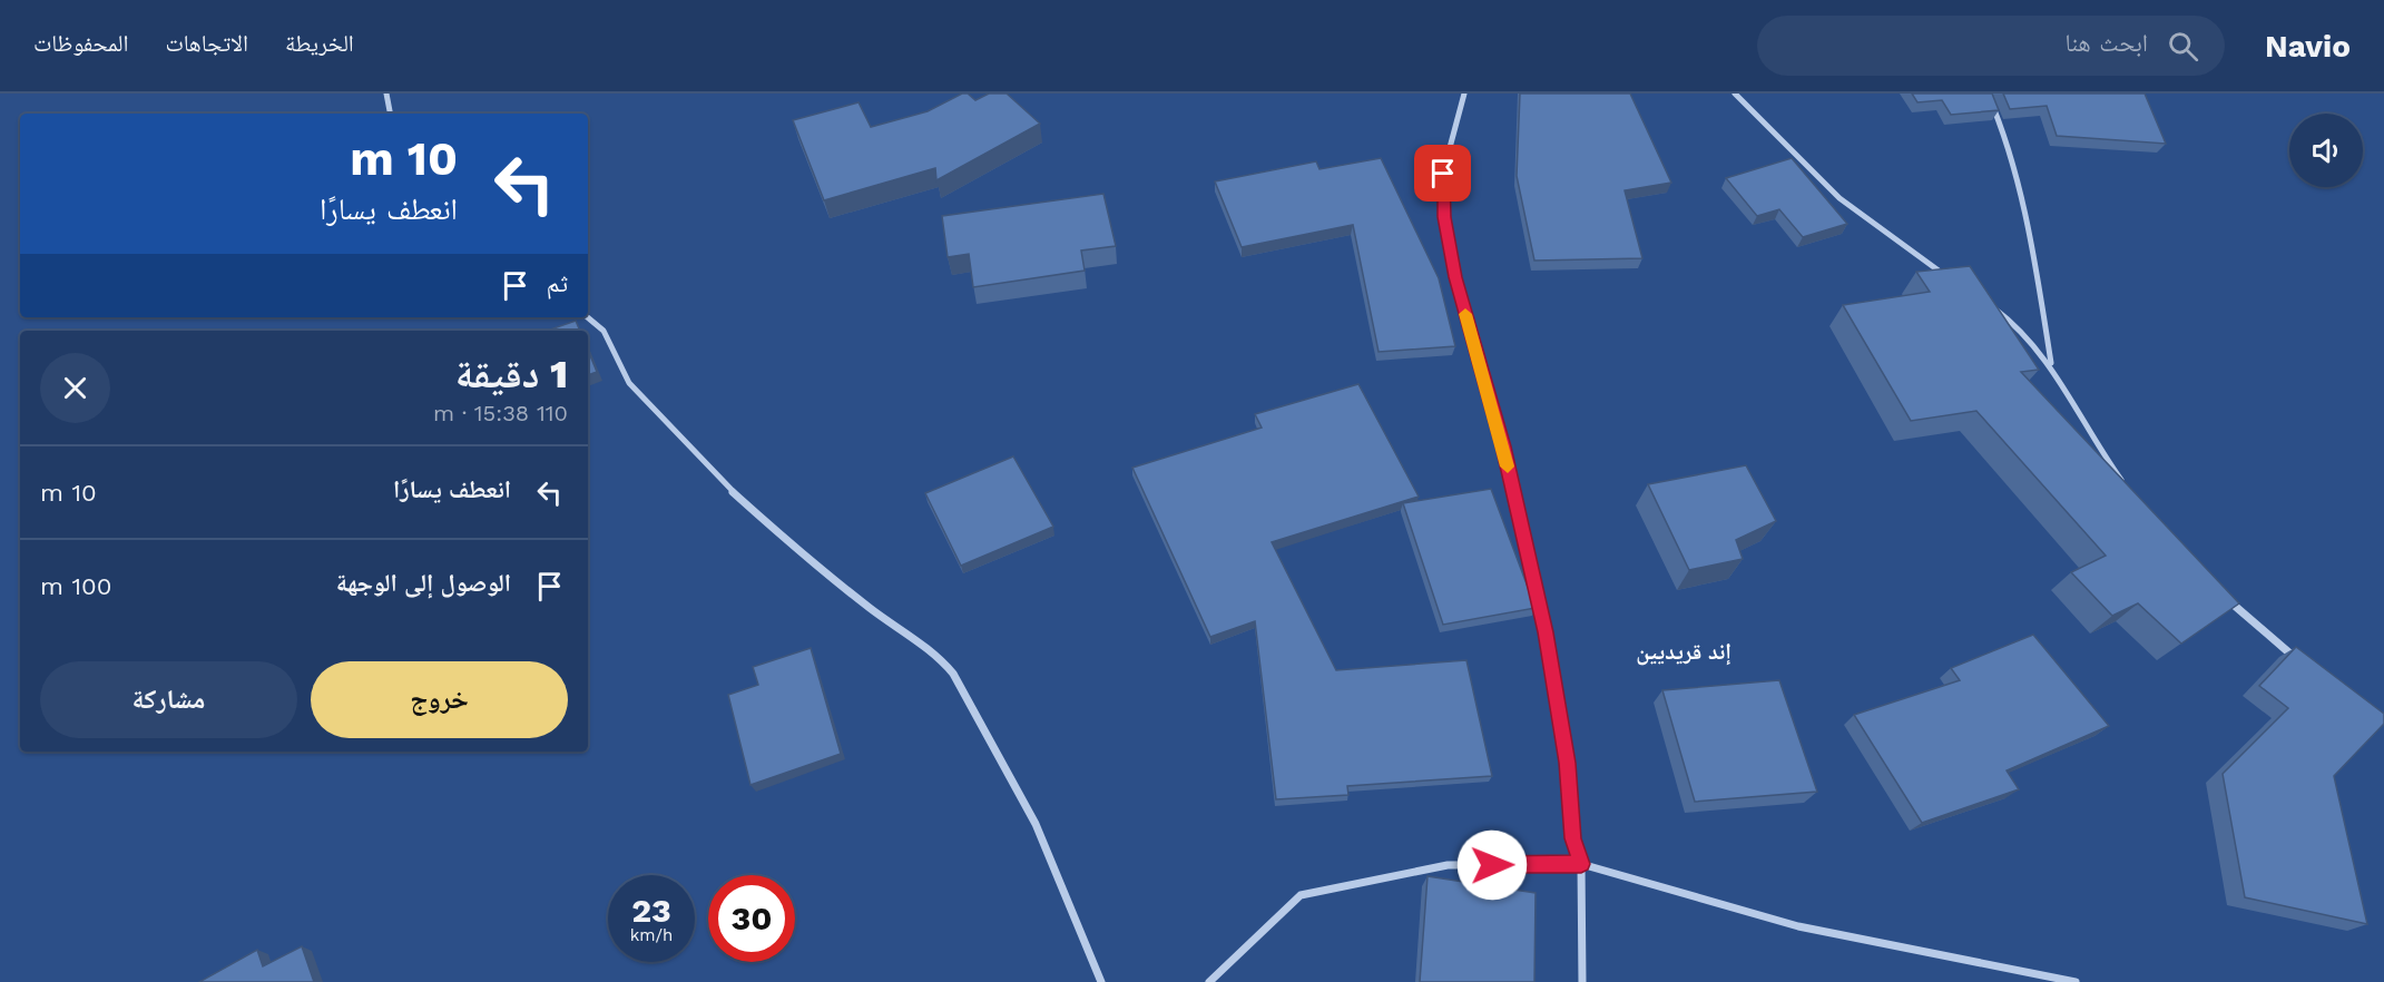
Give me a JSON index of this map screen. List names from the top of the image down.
{
  "districts": ["إند قريديين"],
  "page": {
    "header": "Navio",
    "search": "ابحث هنا",
    "nav": ["الخريطة", "الاتجاهات", "المحفوظات"],
    "turn": ["10 m", "انعطف يسارًا"],
    "then": "ثم",
    "heading": ["1 دقيقة", "110 m · 15:38"],
    "list": [
      {
        "name": "انعطف يسارًا",
        "value": "10 m"
      },
      {
        "name": "الوصول إلى الوجهة",
        "value": "100 m"
      }
    ],
    "buttons": ["خروج", "مشاركة"],
    "speed": "23 km/h",
    "limit": "30"
  }
}
